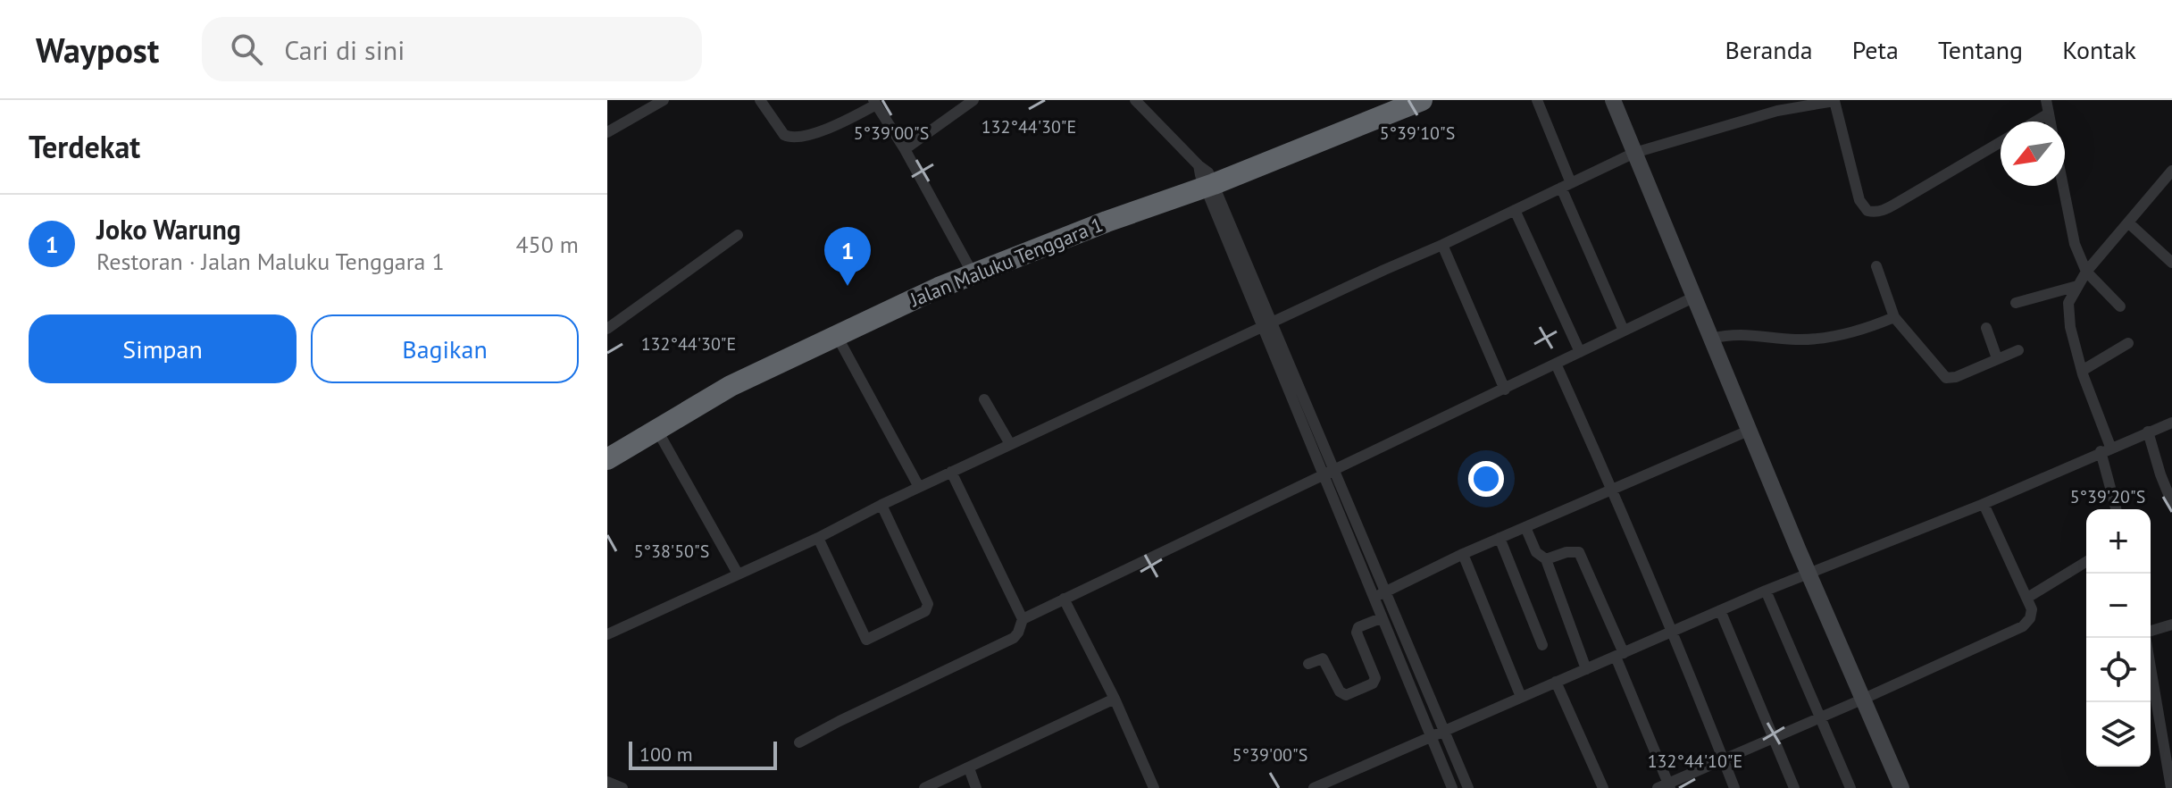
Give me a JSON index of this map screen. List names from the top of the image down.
{
  "streets": {
    "highway": ["Jalan Maluku Tenggara 1"]
  },
  "scale_bar": "100 m",
  "north": "bottom left",
  "page": {
    "header": "Waypost",
    "search": "Cari di sini",
    "nav": [
      "Beranda",
      "Peta",
      "Tentang",
      "Kontak"
    ],
    "heading": "Terdekat",
    "list": [
      {
        "mark": "1",
        "name": "Joko Warung",
        "note": "Restoran · Jalan Maluku Tenggara 1",
        "value": "450 m"
      }
    ],
    "pins": "1",
    "buttons": ["Simpan", "Bagikan"],
    "map_buttons": ["+", "−"],
    "scale": "100 m"
  },
  "coordinates": [
    "132°44'30\"E",
    "5°39'00\"S",
    "5°39'10\"S",
    "5°39'20\"S",
    "5°38'50\"S",
    "132°44'10\"E"
  ]
}
